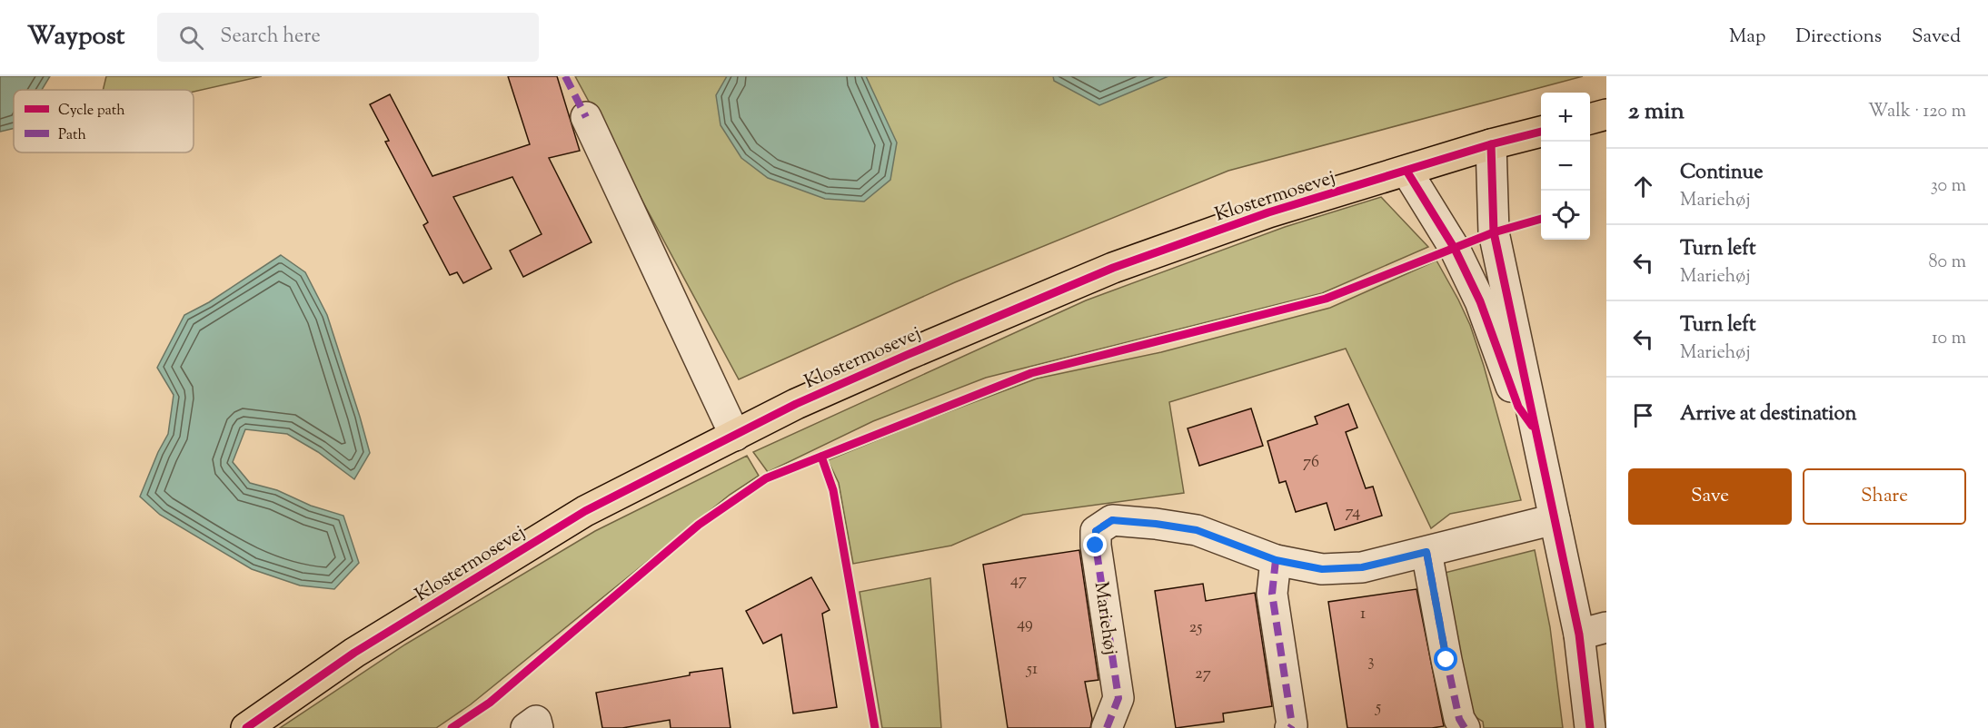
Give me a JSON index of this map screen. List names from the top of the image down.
{
  "streets": {
    "main road": ["Klostermosevej"],
    "street": ["Mariehøj"]
  },
  "house_numbers": [
    "76",
    "74",
    "47",
    "1",
    "49",
    "25",
    "3",
    "51",
    "27",
    "5"
  ],
  "legend": ["Cycle path", "Path"],
  "page": {
    "header": "Waypost",
    "search": "Search here",
    "nav": ["Map", "Directions", "Saved"],
    "heading": ["2 min", "Walk · 120 m"],
    "map_buttons": ["+", "−"],
    "list": [
      ["Continue", "Mariehøj", "30 m"],
      ["Turn left", "Mariehøj", "80 m"],
      ["Turn left", "Mariehøj", "10 m"],
      "Arrive at destination"
    ],
    "buttons": ["Save", "Share"]
  }
}
